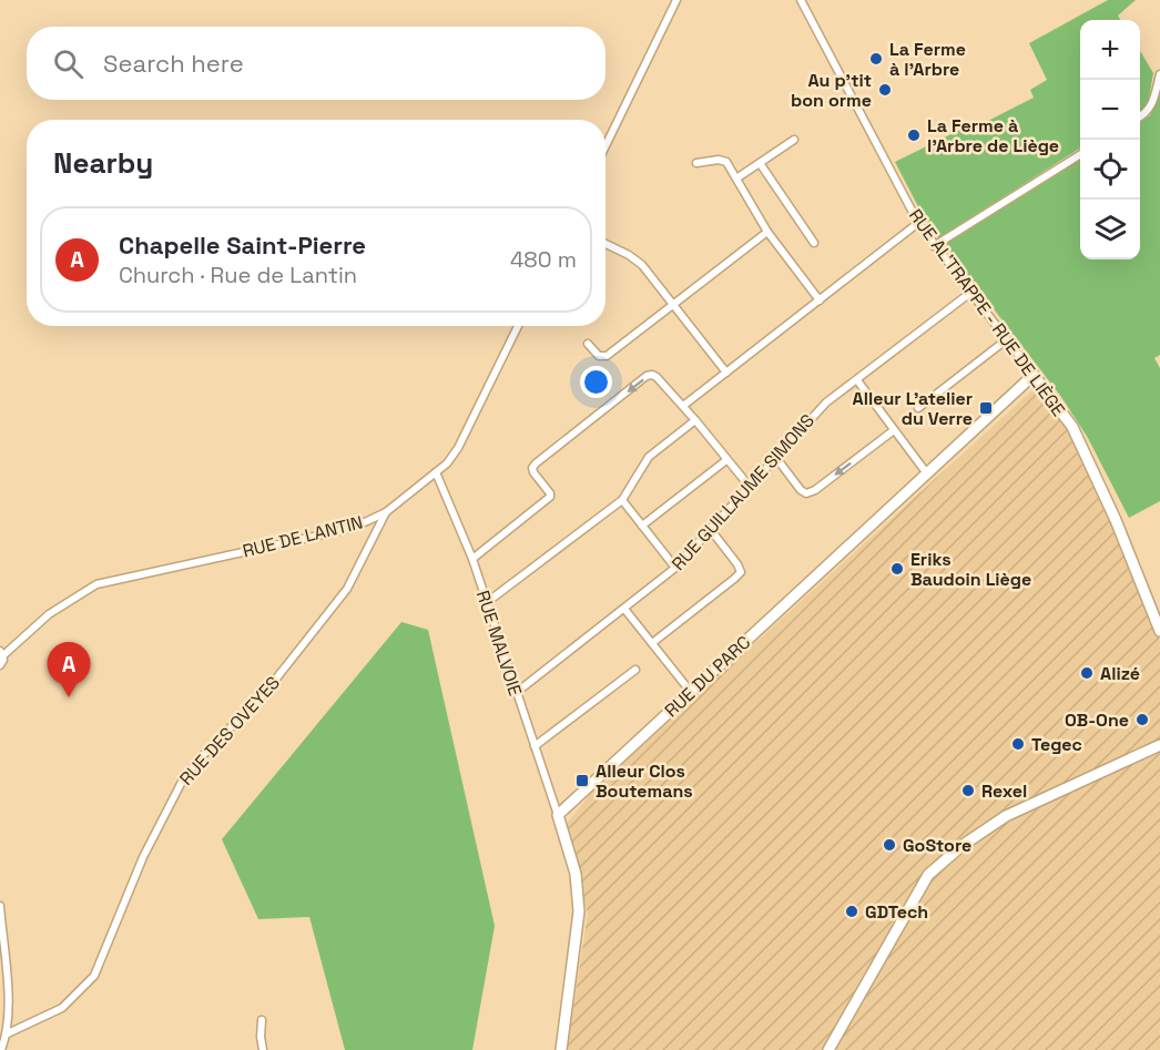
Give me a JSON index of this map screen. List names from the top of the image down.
{
  "streets": {
    "street": [
      "RUE AL'TRAPPE - RUE DE LIÈGE",
      "RUE GUILLAUME SIMONS",
      "RUE DE LANTIN",
      "RUE MALVOIE",
      "RUE DU PARC",
      "RUE DES OVEYES"
    ]
  },
  "crossings": [
    ["RUE AL'TRAPPE - RUE DE LIÈGE", "RUE GUILLAUME SIMONS"],
    ["RUE AL'TRAPPE - RUE DE LIÈGE", "RUE DU PARC"],
    ["RUE GUILLAUME SIMONS", "RUE MALVOIE"],
    ["RUE DE LANTIN", "RUE MALVOIE"],
    ["RUE DE LANTIN", "RUE DES OVEYES"],
    ["RUE MALVOIE", "RUE DU PARC"]
  ],
  "places": {
    "other": [
      "La Ferme à l'Arbre",
      "Au p'tit bon orme",
      "La Ferme à l’Arbre de Liège",
      "Eriks Baudoin Liège",
      "Alizé",
      "OB-One",
      "Tegec",
      "Rexel",
      "GoStore",
      "GDTech"
    ],
    "transit": ["Alleur L'atelier du Verre", "Alleur Clos Boutemans"]
  },
  "page": {
    "map_buttons": ["+", "−"],
    "search": "Search here",
    "heading": "Nearby",
    "list": [
      {
        "mark": "A",
        "name": "Chapelle Saint-Pierre",
        "note": "Church · Rue de Lantin",
        "value": "480 m"
      }
    ],
    "pins": "A"
  }
}
